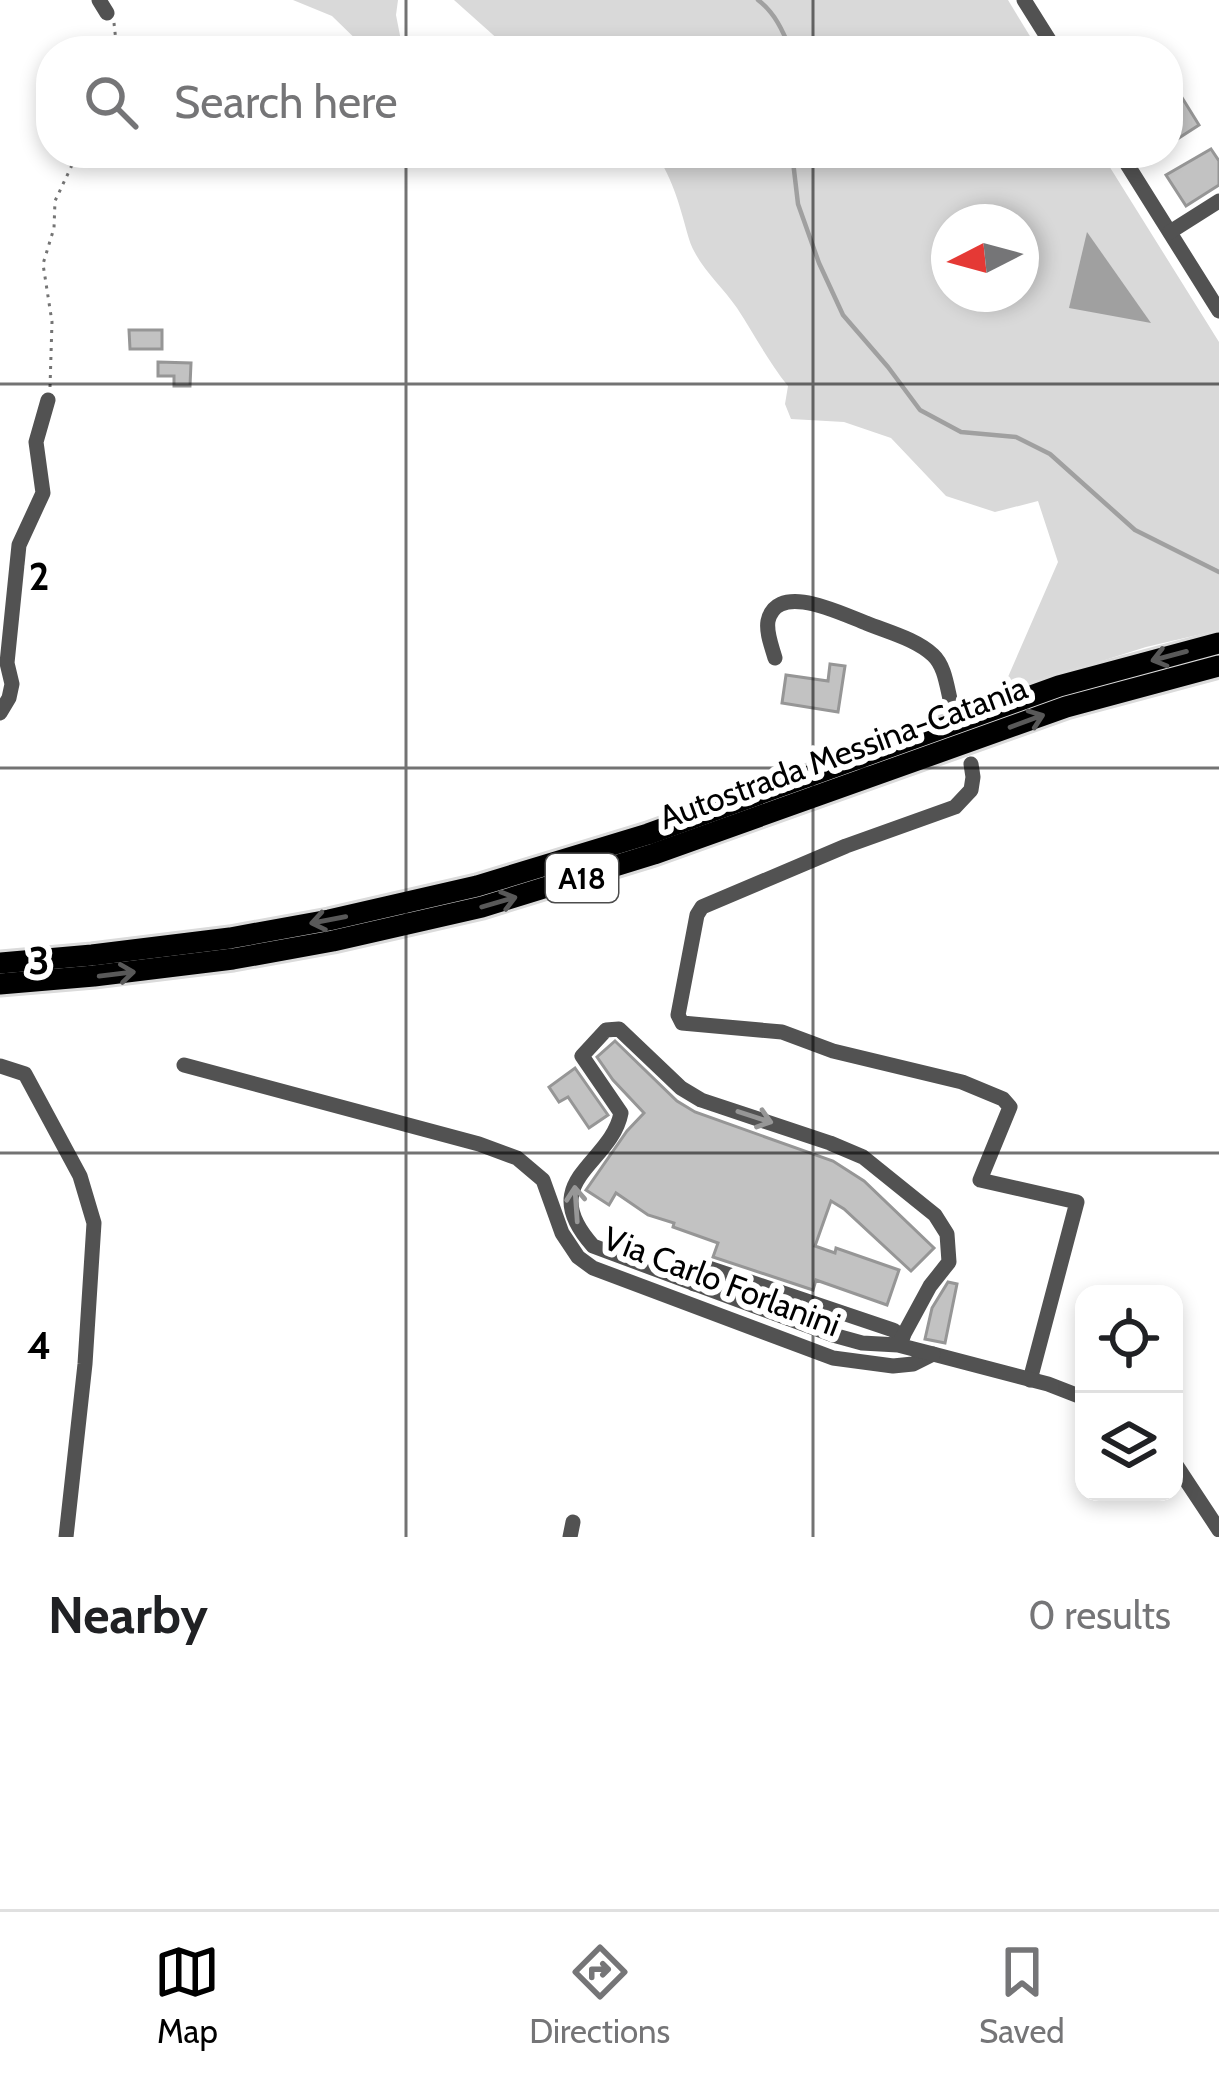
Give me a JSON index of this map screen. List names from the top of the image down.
{
  "streets": {
    "highway": ["Autostrada Messina-Catania", "A18"],
    "street": ["Via Carlo Forlanini"]
  },
  "north": "left",
  "page": {
    "search": "Search here",
    "heading": ["Nearby", "0 results"],
    "nav": ["Map", "Directions", "Saved"]
  },
  "grid": {
    "rows": ["2", "3", "4"]
  }
}
